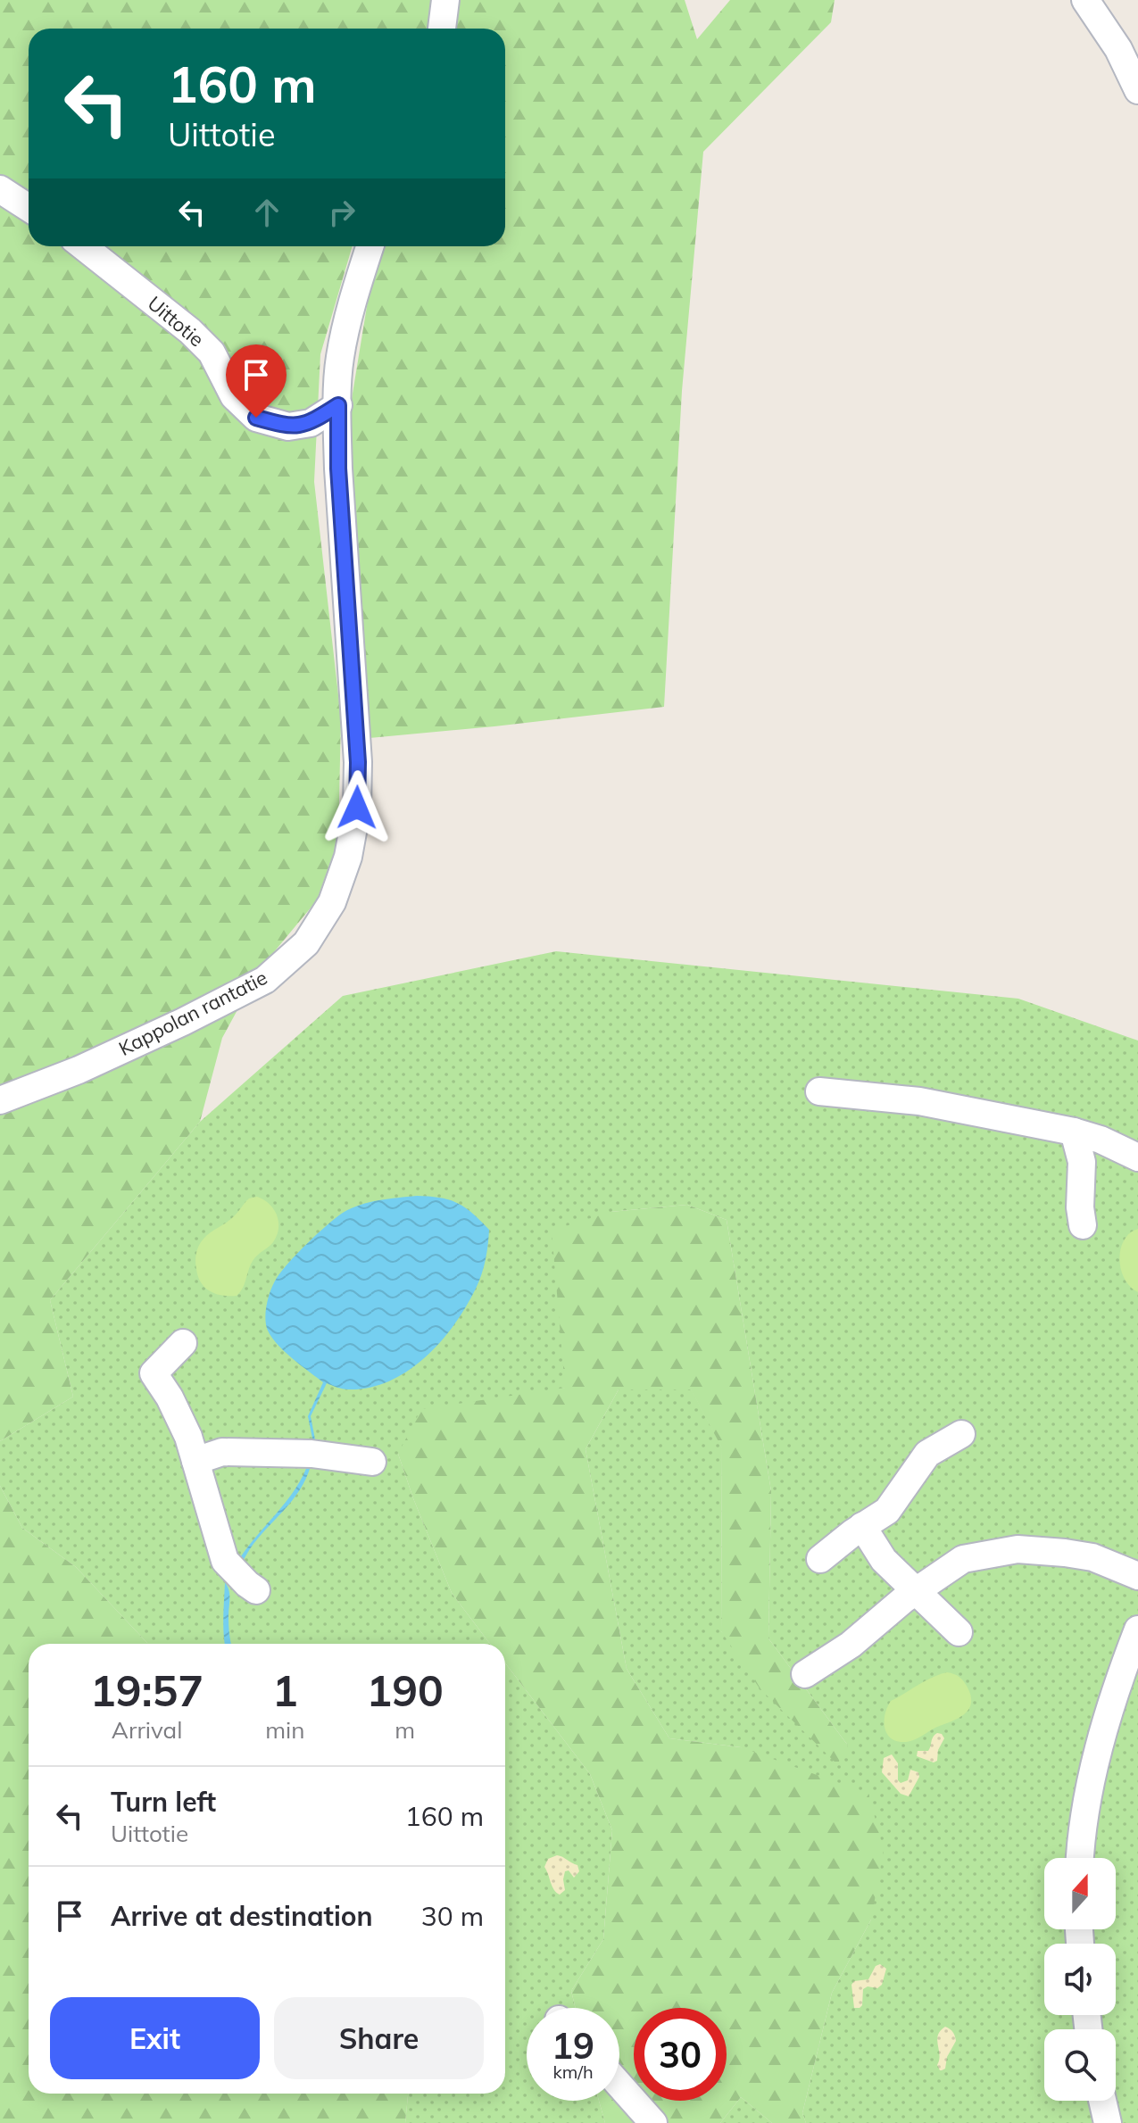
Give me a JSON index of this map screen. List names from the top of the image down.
{
  "streets": {
    "street": ["Uittotie", "Kappolan rantatie"]
  },
  "crossings": [
    ["Uittotie", "Kappolan rantatie"]
  ],
  "north": "top",
  "page": {
    "turn": ["160 m", "Uittotie"],
    "eta": [
      "19:57",
      "Arrival",
      "1",
      "min",
      "190",
      "m"
    ],
    "list": [
      {
        "name": "Turn left",
        "note": "Uittotie",
        "value": "160 m"
      },
      {
        "name": "Arrive at destination",
        "value": "30 m"
      }
    ],
    "buttons": ["Exit", "Share"],
    "speed": "19 km/h",
    "limit": "30"
  }
}
